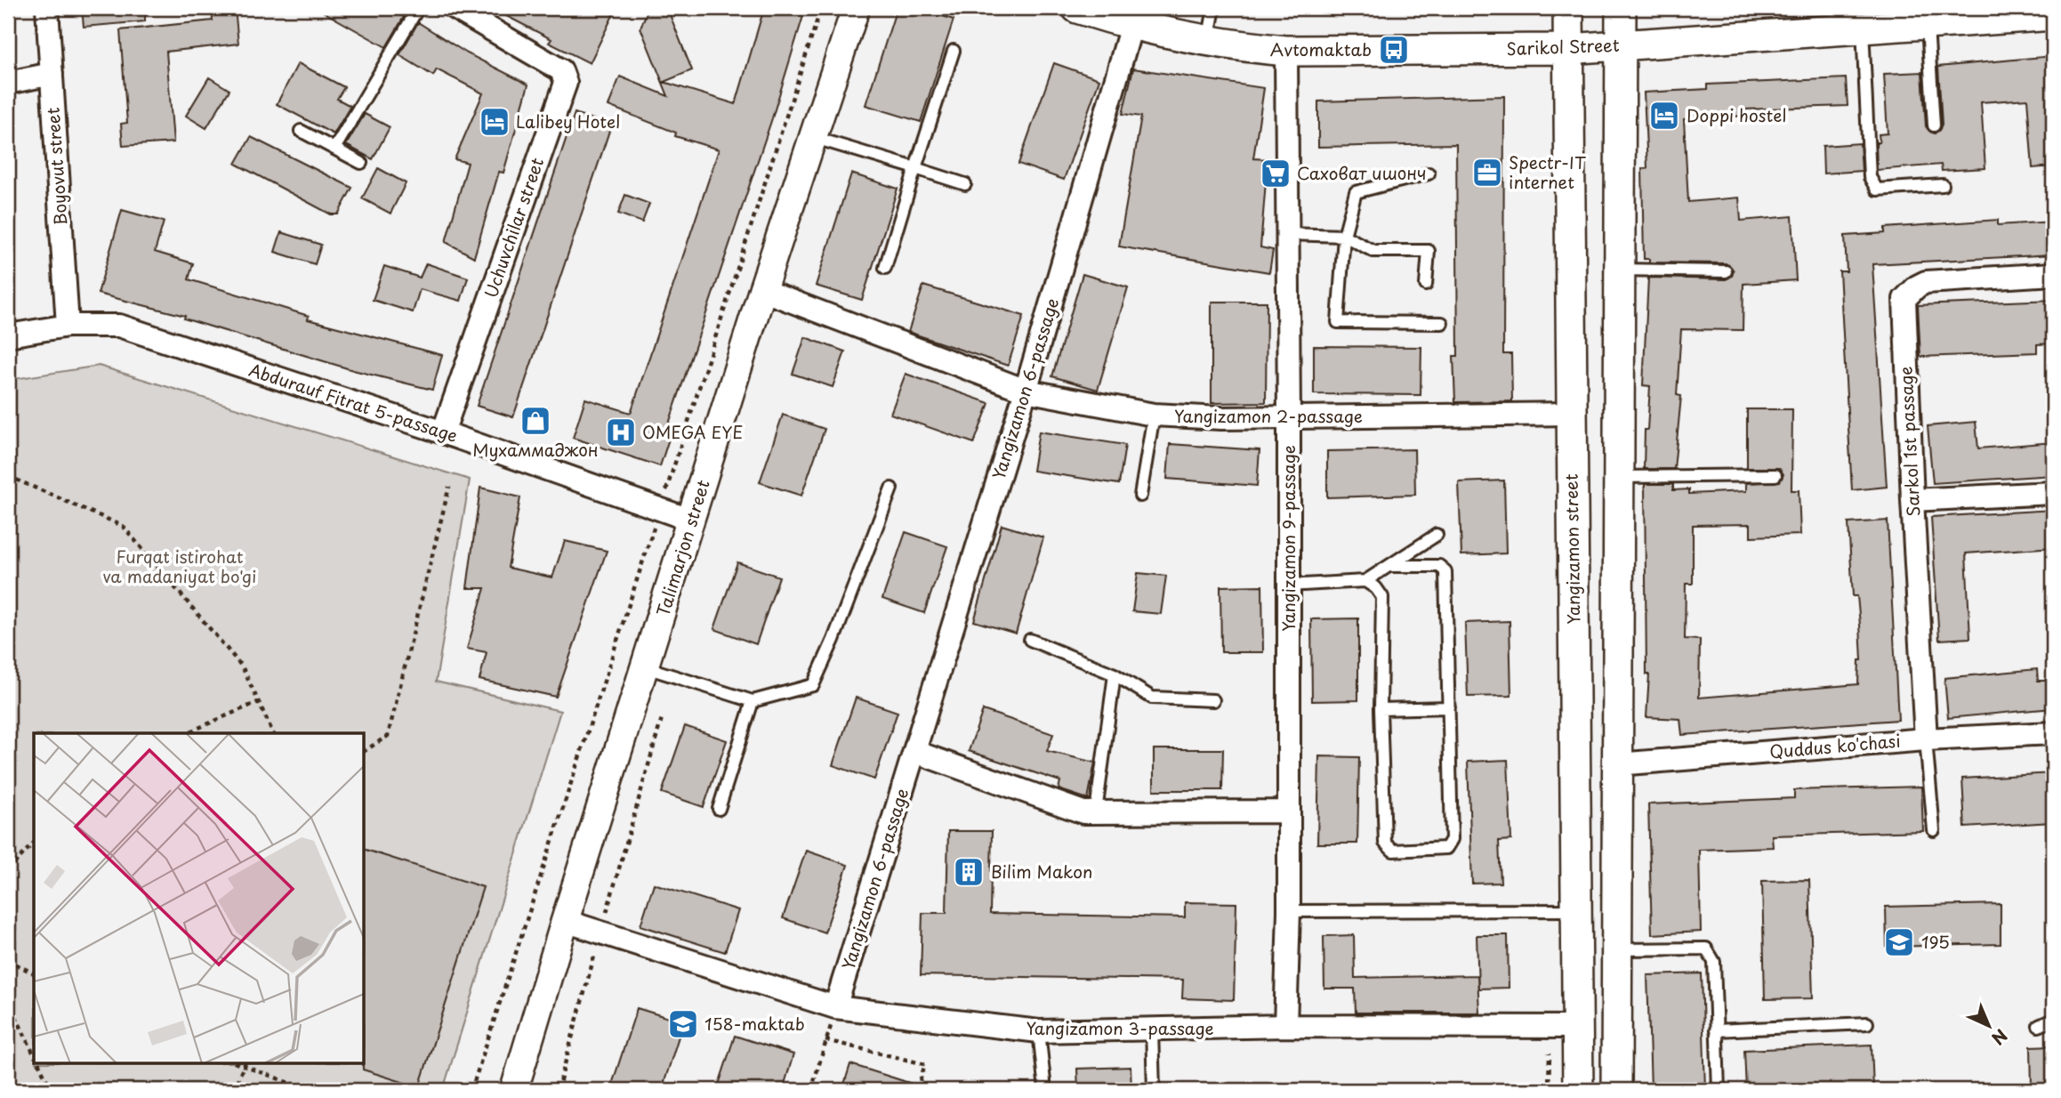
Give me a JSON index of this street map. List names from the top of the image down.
{
  "streets": {
    "main road": ["Sarikol Street", "Yangizamon street"],
    "street": [
      "Boyovut street",
      "Uchuvchilar street",
      "Yangizamon 6-passage",
      "Abdurauf Fitrat 5-passage",
      "Yangizamon 2-passage",
      "Sarkol 1st passage",
      "Yangizamon 9-passage",
      "Talimarjon street",
      "Quddus ko'chasi",
      "Yangizamon 3-passage"
    ]
  },
  "crossings": [
    ["Sarikol Street", "Yangizamon 6-passage"],
    ["Sarikol Street", "Yangizamon 9-passage"],
    ["Sarikol Street", "Yangizamon street"],
    ["Boyovut street", "Abdurauf Fitrat 5-passage"],
    ["Uchuvchilar street", "Abdurauf Fitrat 5-passage"],
    ["Yangizamon 6-passage", "Yangizamon 2-passage"],
    ["Yangizamon 6-passage", "Yangizamon 3-passage"],
    ["Abdurauf Fitrat 5-passage", "Talimarjon street"],
    ["Yangizamon 2-passage", "Yangizamon 9-passage"],
    ["Yangizamon 2-passage", "Talimarjon street"],
    ["Yangizamon 2-passage", "Yangizamon street"],
    ["Sarkol 1st passage", "Quddus ko'chasi"],
    ["Yangizamon 9-passage", "Yangizamon 3-passage"],
    ["Talimarjon street", "Yangizamon 3-passage"],
    ["Yangizamon street", "Yangizamon 3-passage"]
  ],
  "parks": ["Furqat istirohat va madaniyat bo'gi"],
  "places": {
    "bus stop": ["Avtomaktab"],
    "hotel": ["Doppi hostel", "Lalibey Hotel"],
    "office": ["Spectr-IT internet"],
    "supermarket": ["Саховат ишонч"],
    "shop": ["Мухаммаджон"],
    "hospital": ["OMEGA EYE"],
    "building": ["Bilim Makon"],
    "school or university": ["195", "158-maktab"]
  },
  "north": "bottom right"
}
